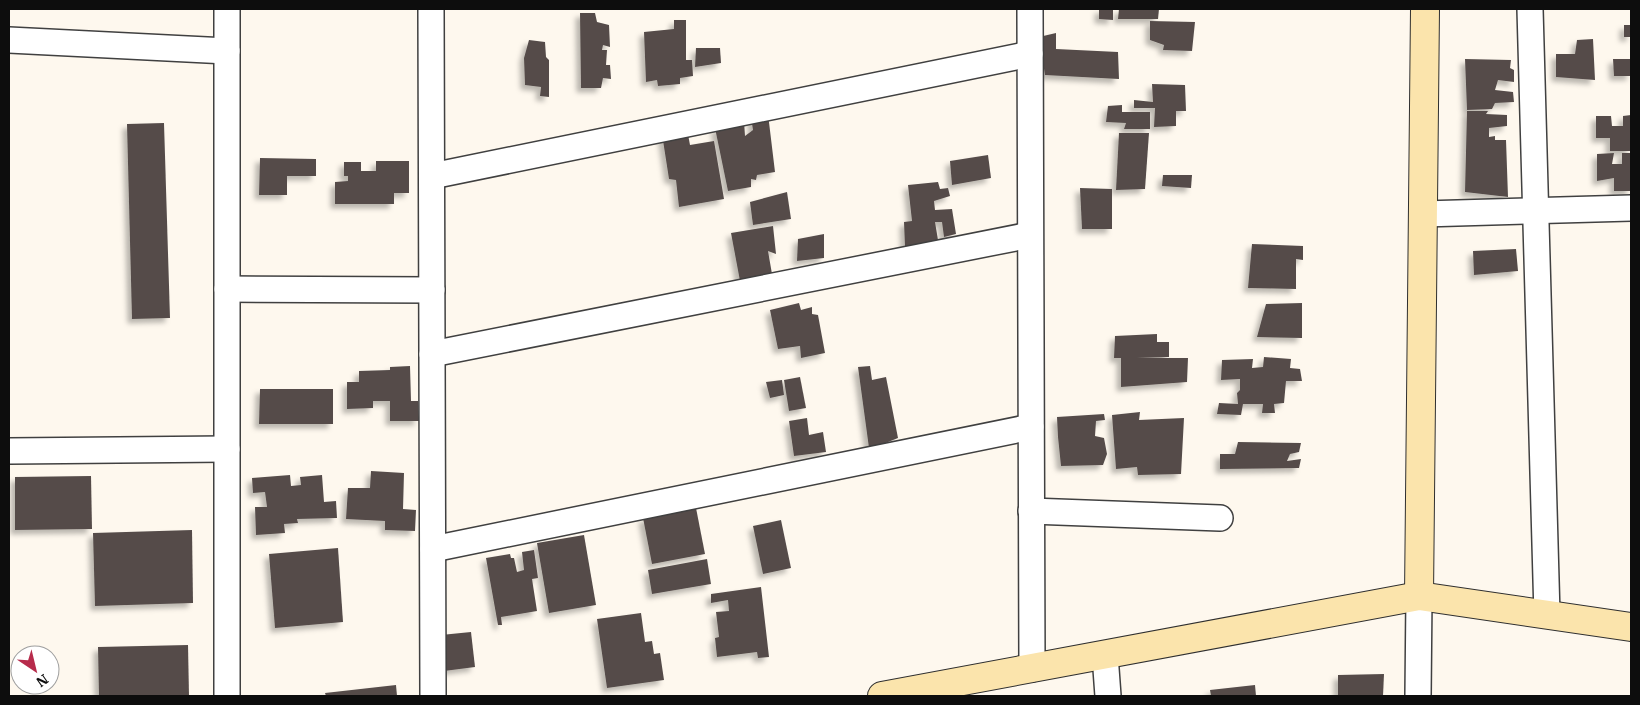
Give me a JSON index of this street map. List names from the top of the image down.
{
  "north": "bottom right"
}
